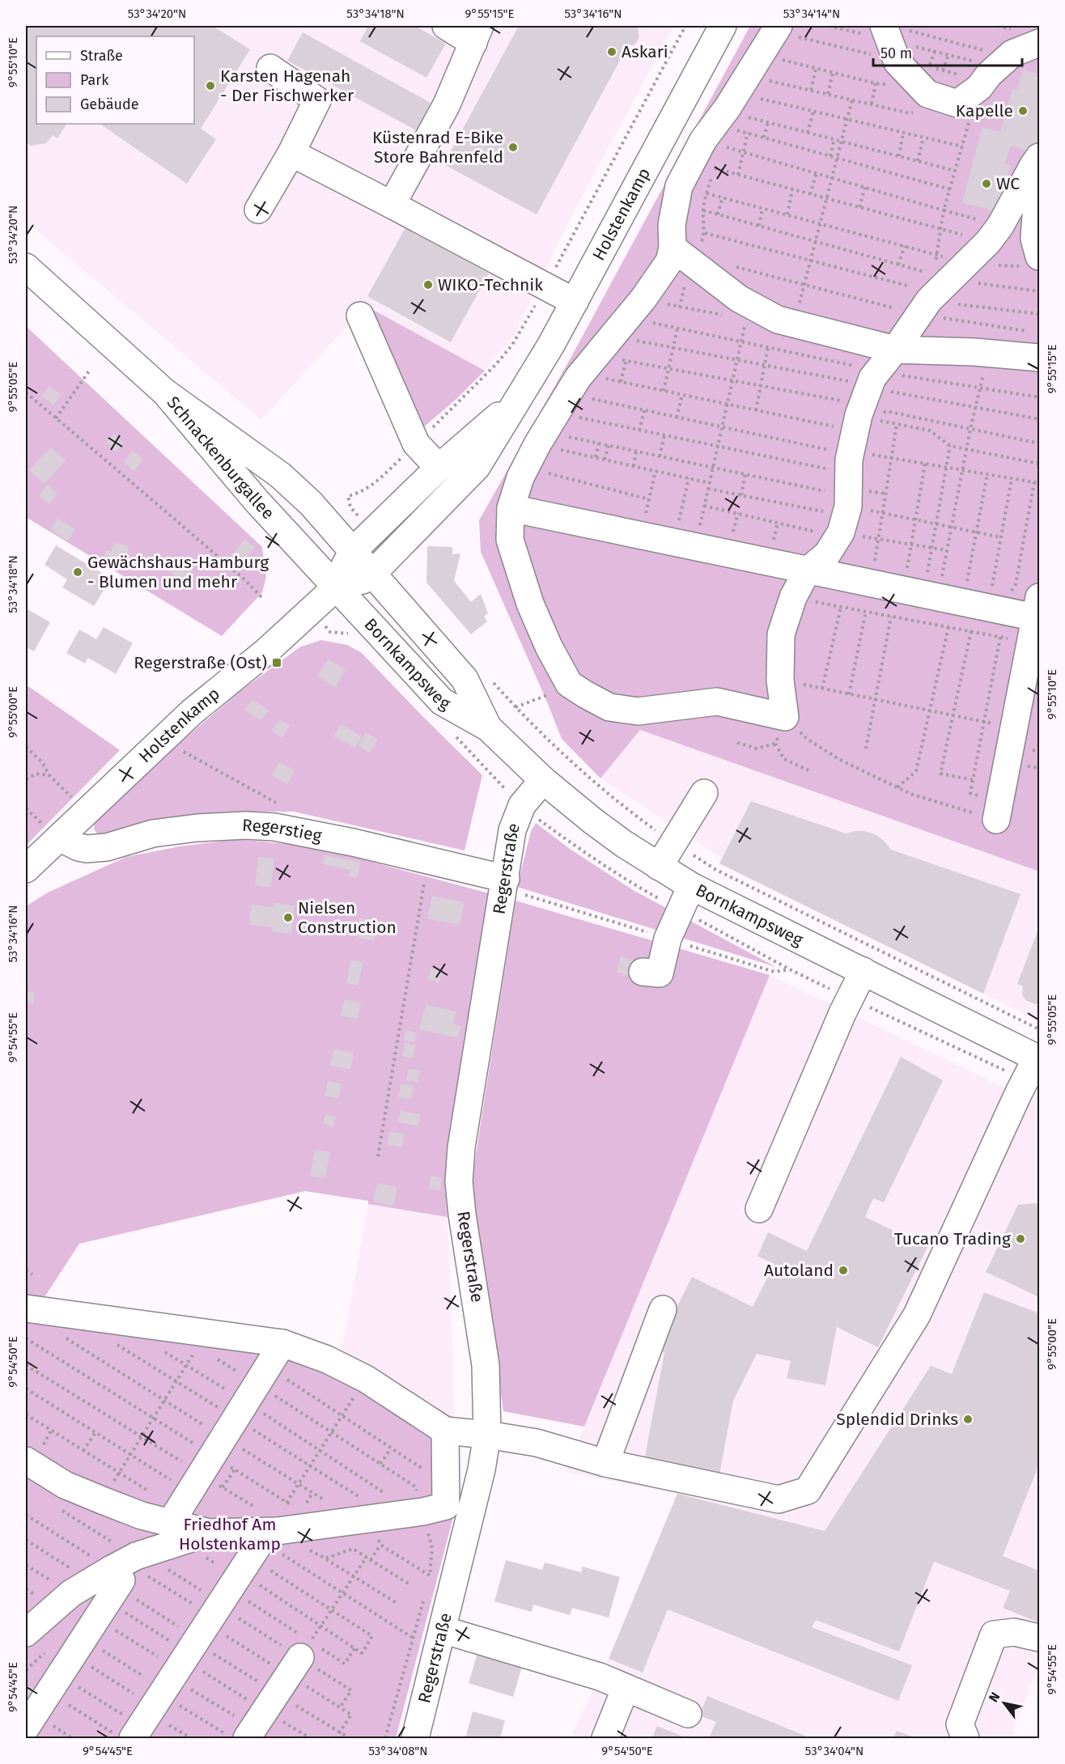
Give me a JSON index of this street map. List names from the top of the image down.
{
  "streets": {
    "main road": [
      "Holstenkamp",
      "Schnackenburgallee",
      "Bornkampsweg",
      "Regerstieg",
      "Regerstraße"
    ]
  },
  "crossings": [
    ["Holstenkamp", "Schnackenburgallee"],
    ["Holstenkamp", "Bornkampsweg"],
    ["Holstenkamp", "Regerstieg"],
    ["Schnackenburgallee", "Bornkampsweg"],
    ["Bornkampsweg", "Regerstraße"],
    ["Regerstieg", "Regerstraße"]
  ],
  "parks": ["Friedhof Am Holstenkamp"],
  "places": {
    "other": [
      "Askari",
      "Karsten Hagenah - Der Fischwerker",
      "Kapelle",
      "Küstenrad E-Bike Store Bahrenfeld",
      "WC",
      "WIKO-Technik",
      "Gewächshaus-Hamburg - Blumen und mehr",
      "Nielsen Construction",
      "Tucano Trading",
      "Autoland",
      "Splendid Drinks"
    ],
    "transit": ["Regerstraße (Ost)"]
  },
  "legend": ["Straße", "Park", "Gebäude"],
  "scale_bar": "50 m",
  "north": "top left",
  "coordinates": [
    "53°34'20\"N",
    "53°34'18\"N",
    "9°55'15\"E",
    "53°34'16\"N",
    "53°34'14\"N",
    "9°55'10\"E",
    "9°55'05\"E",
    "9°55'00\"E",
    "9°54'55\"E",
    "9°54'50\"E",
    "9°54'45\"E",
    "53°34'08\"N",
    "53°34'04\"N"
  ]
}
